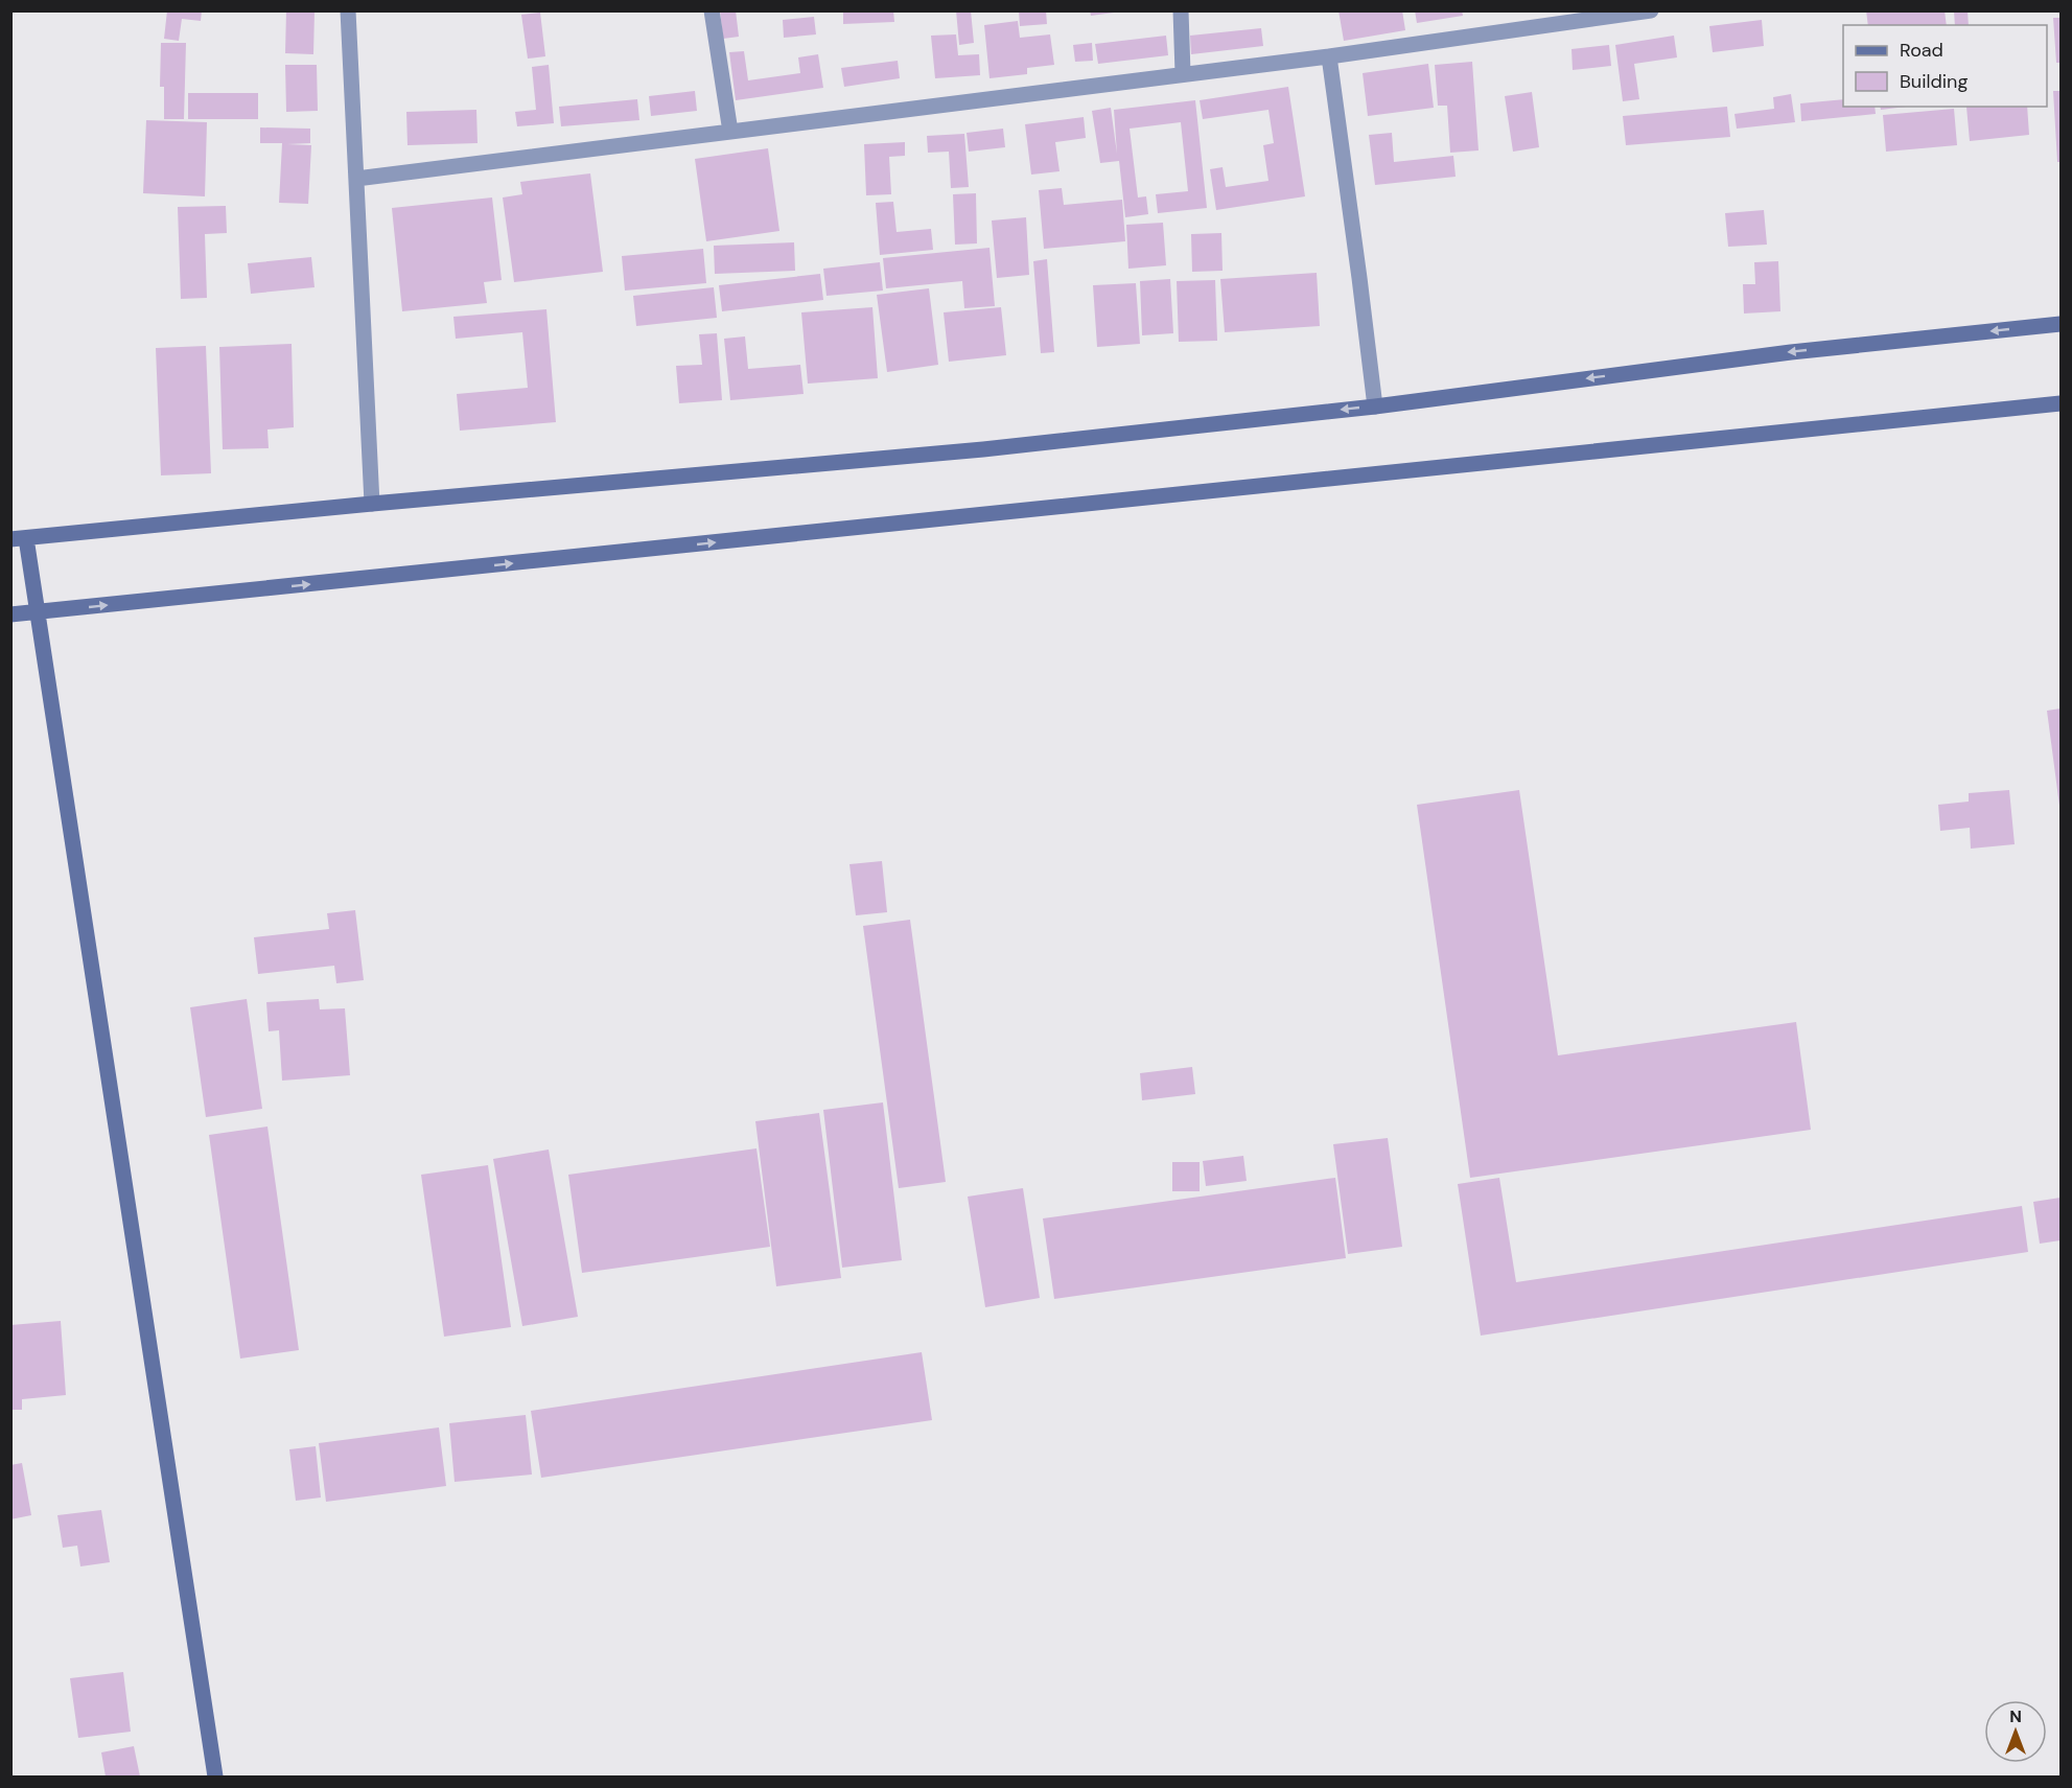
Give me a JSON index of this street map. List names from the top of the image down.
{
  "legend": ["Road", "Building"],
  "north": "top"
}
